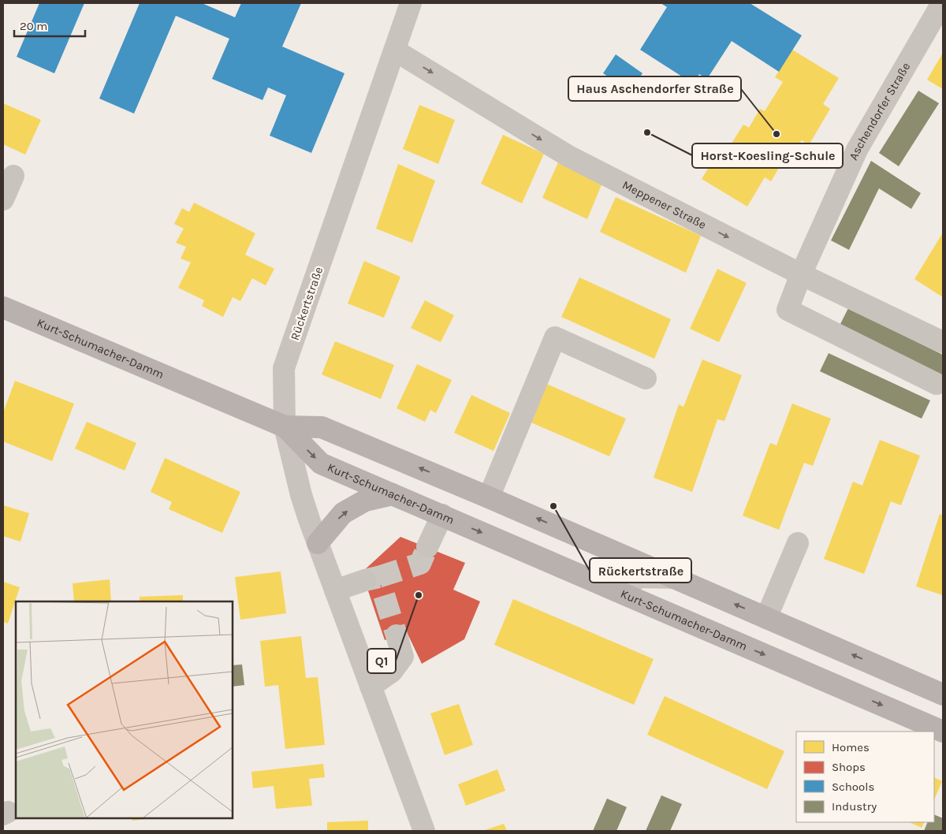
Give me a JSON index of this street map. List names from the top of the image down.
{
  "streets": {
    "main road": ["Kurt-Schumacher-Damm"],
    "street": ["Aschendorfer Straße", "Meppener Straße", "Rückertstraße"]
  },
  "crossings": [
    ["Aschendorfer Straße", "Meppener Straße"],
    ["Meppener Straße", "Rückertstraße"],
    ["Rückertstraße", "Kurt-Schumacher-Damm"]
  ],
  "one_way": ["Meppener Straße"],
  "places": [
    "Horst-Koesling-Schule",
    "Haus Aschendorfer Straße",
    "Rückertstraße",
    "Q1"
  ],
  "legend": [
    "Homes",
    "Shops",
    "Schools",
    "Industry"
  ],
  "scale_bar": "20 m"
}
